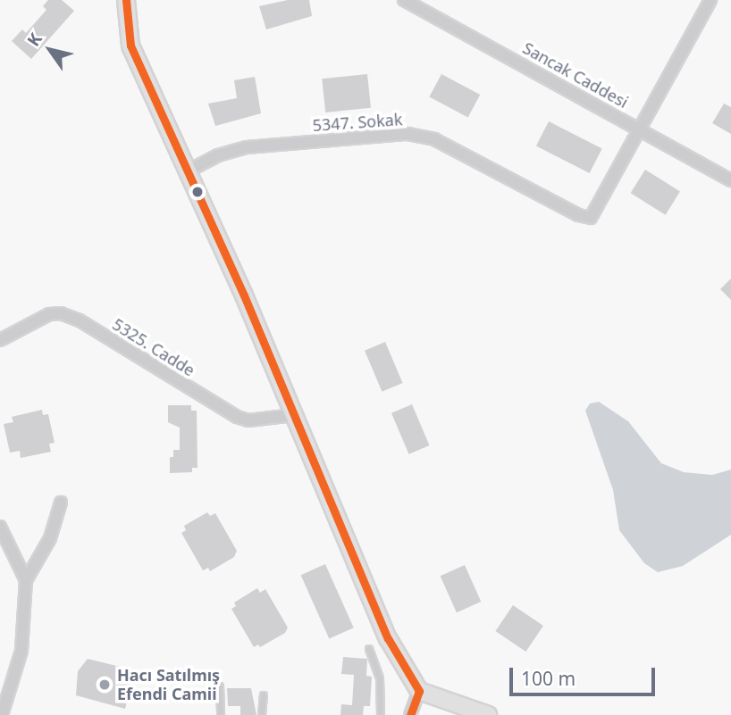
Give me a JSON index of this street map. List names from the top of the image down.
{
  "streets": {
    "street": ["Sancak Caddesi", "5347. Sokak", "5325. Cadde"]
  },
  "crossings": [
    ["Sancak Caddesi", "5347. Sokak"]
  ],
  "places": ["Hacı Satılmış Efendi Camii"],
  "scale_bar": "100 m",
  "north": "top left"
}
